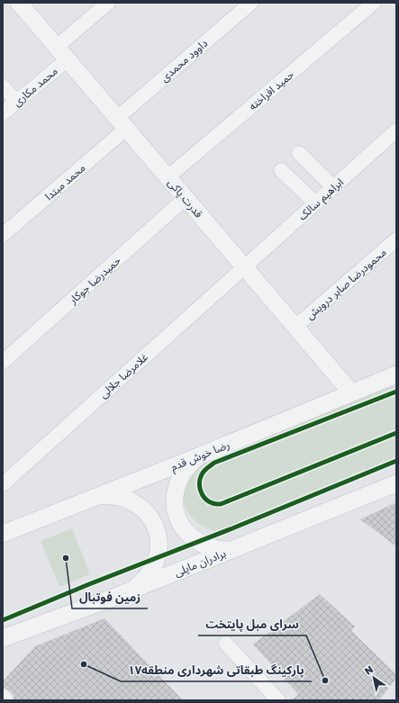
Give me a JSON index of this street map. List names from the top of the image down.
{
  "streets": {
    "street": [
      "داوود محمدی",
      "محمد مکاری",
      "حمید افراخته",
      "محمد مبتدا",
      "قدرت پاکی",
      "ابراهیم سالک",
      "حمیدرضا جوکار",
      "محمودرضا صابر درویش",
      "غلامرضا جلالی",
      "رضا خوش قدم",
      "برادران مایلی"
    ]
  },
  "crossings": [
    ["داوود محمدی", "محمد مبتدا"],
    ["داوود محمدی", "قدرت پاکی"],
    ["محمد مکاری", "قدرت پاکی"],
    ["حمید افراخته", "قدرت پاکی"],
    ["محمد مبتدا", "قدرت پاکی"],
    ["قدرت پاکی", "ابراهیم سالک"],
    ["قدرت پاکی", "حمیدرضا جوکار"],
    ["قدرت پاکی", "محمودرضا صابر درویش"],
    ["قدرت پاکی", "غلامرضا جلالی"],
    ["قدرت پاکی", "رضا خوش قدم"],
    ["ابراهیم سالک", "غلامرضا جلالی"]
  ],
  "places": ["زمین فوتبال", "پارکینگ طبقاتی شهرداری منطقه۱۷", "سرای مبل پایتخت"],
  "north": "top left"
}
